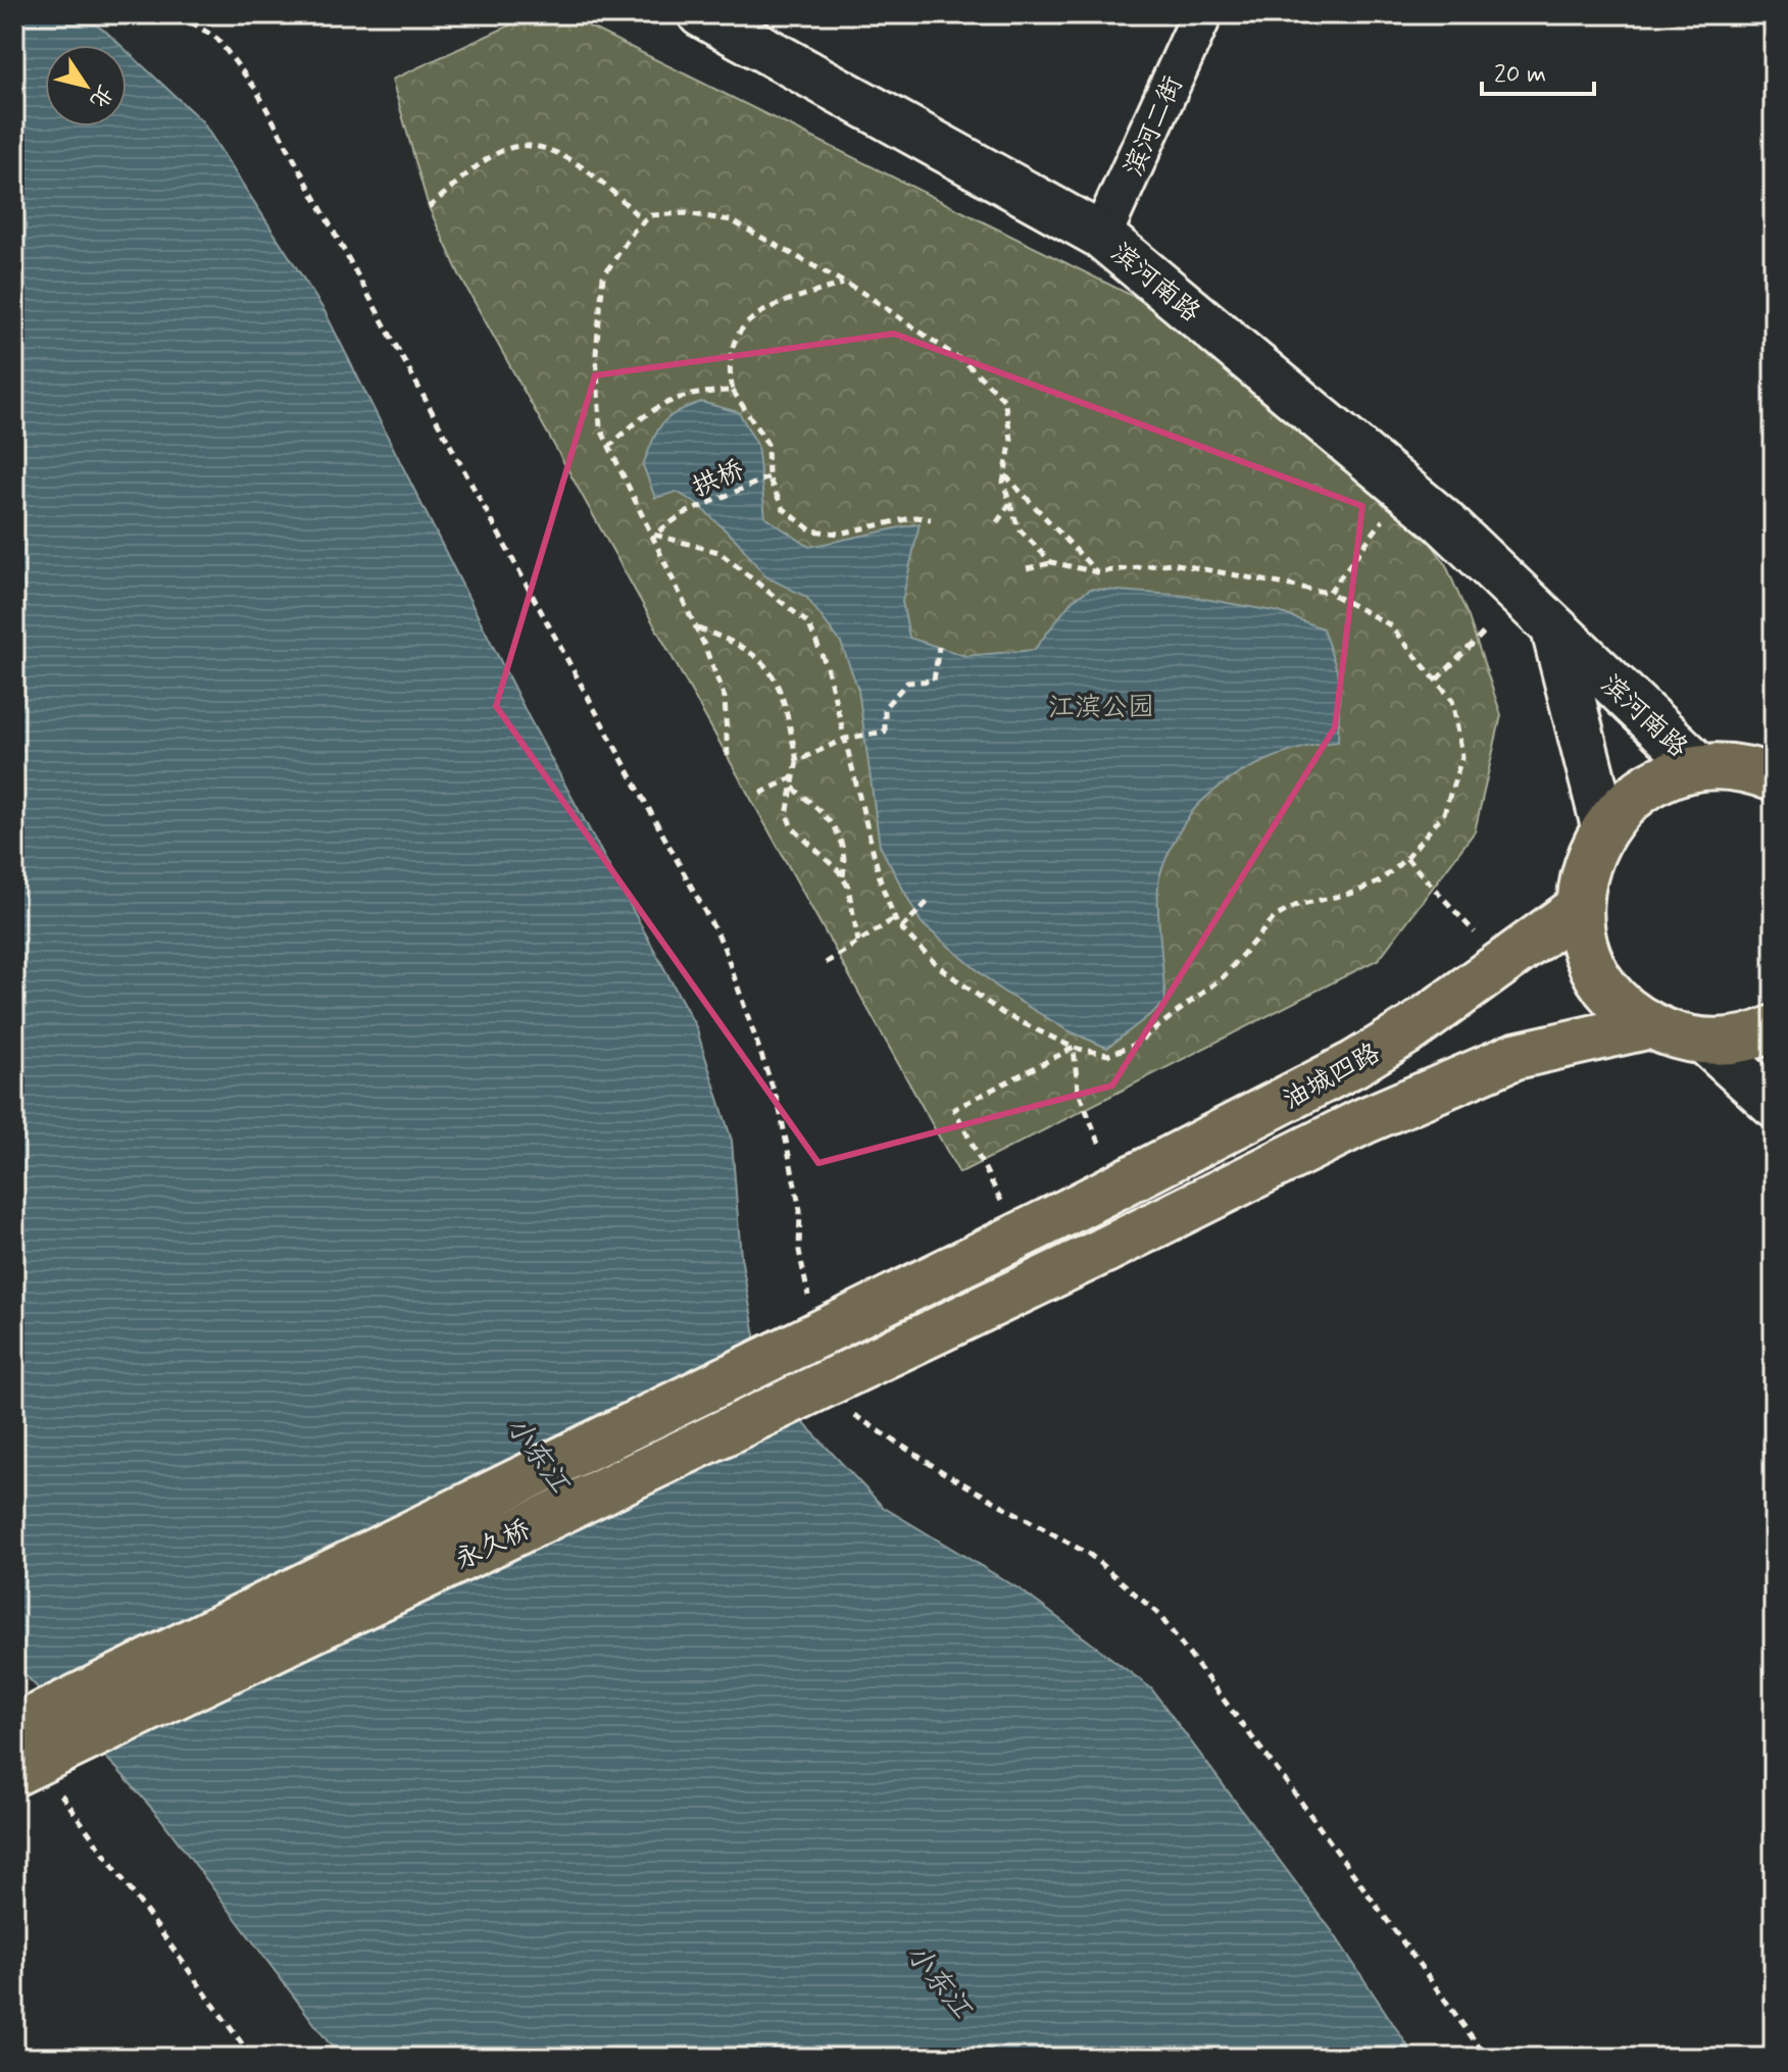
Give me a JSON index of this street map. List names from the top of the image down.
{
  "streets": {
    "main road": ["油城四路", "永久桥"],
    "street": ["滨河二街", "滨河南路"],
    "path": ["拱桥"]
  },
  "crossings": [
    ["滨河二街", "滨河南路"],
    ["油城四路", "永久桥"]
  ],
  "water": ["小东江"],
  "parks": ["江滨公园"],
  "scale_bar": "20 m",
  "north": "bottom right"
}
